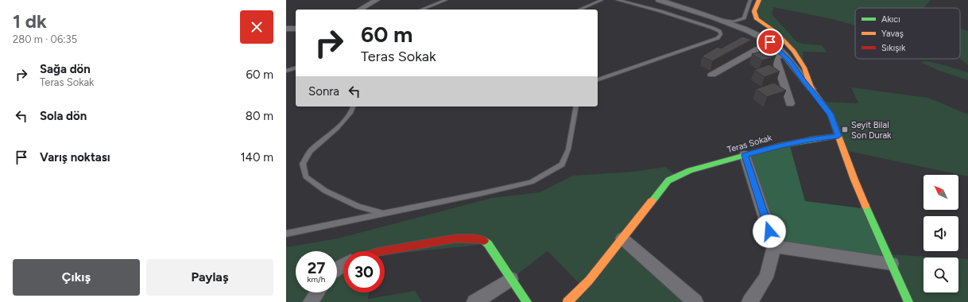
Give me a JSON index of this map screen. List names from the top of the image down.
{
  "streets": {
    "street": ["Teras Sokak"]
  },
  "places": {
    "transit": ["Seyit Bilal Son Durak"]
  },
  "legend": ["Akıcı", "Yavaş", "Sıkışık"],
  "north": "top left",
  "page": {
    "heading": ["1 dk", "280 m · 06:35"],
    "turn": ["60 m", "Teras Sokak"],
    "list": [
      {
        "name": "Sağa dön",
        "note": "Teras Sokak",
        "value": "60 m"
      },
      {
        "name": "Sola dön",
        "value": "80 m"
      },
      {
        "name": "Varış noktası",
        "value": "140 m"
      }
    ],
    "then": "Sonra",
    "speed": "27 km/h",
    "limit": "30",
    "buttons": ["Çıkış", "Paylaş"]
  }
}
